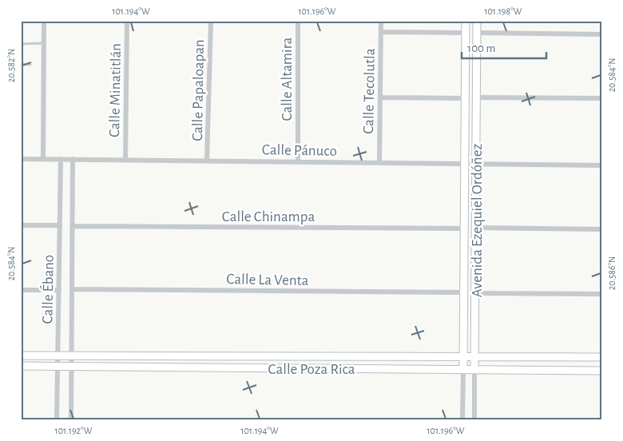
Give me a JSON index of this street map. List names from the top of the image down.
{
  "streets": {
    "street": [
      "Calle Altamira",
      "Calle Minatitlán",
      "Calle Papaloapan",
      "Calle Tecolutla",
      "Calle Pánuco",
      "Calle Chinampa",
      "Avenida Ezequiel Ordóñez",
      "Calle La Venta",
      "Calle Ébano",
      "Calle Poza Rica"
    ]
  },
  "crossings": [
    ["Calle Altamira", "Calle Pánuco"],
    ["Calle Minatitlán", "Calle Pánuco"],
    ["Calle Papaloapan", "Calle Pánuco"],
    ["Calle Tecolutla", "Calle Pánuco"],
    ["Calle Pánuco", "Avenida Ezequiel Ordóñez"],
    ["Calle Pánuco", "Calle Ébano"],
    ["Calle Chinampa", "Avenida Ezequiel Ordóñez"],
    ["Calle Chinampa", "Calle Ébano"],
    ["Avenida Ezequiel Ordóñez", "Calle La Venta"],
    ["Avenida Ezequiel Ordóñez", "Calle Poza Rica"],
    ["Calle La Venta", "Calle Ébano"],
    ["Calle Ébano", "Calle Poza Rica"]
  ],
  "scale_bar": "100 m",
  "coordinates": [
    "101.194°W",
    "101.196°W",
    "101.198°W",
    "20.582°N",
    "20.584°N",
    "20.586°N",
    "101.192°W"
  ]
}
